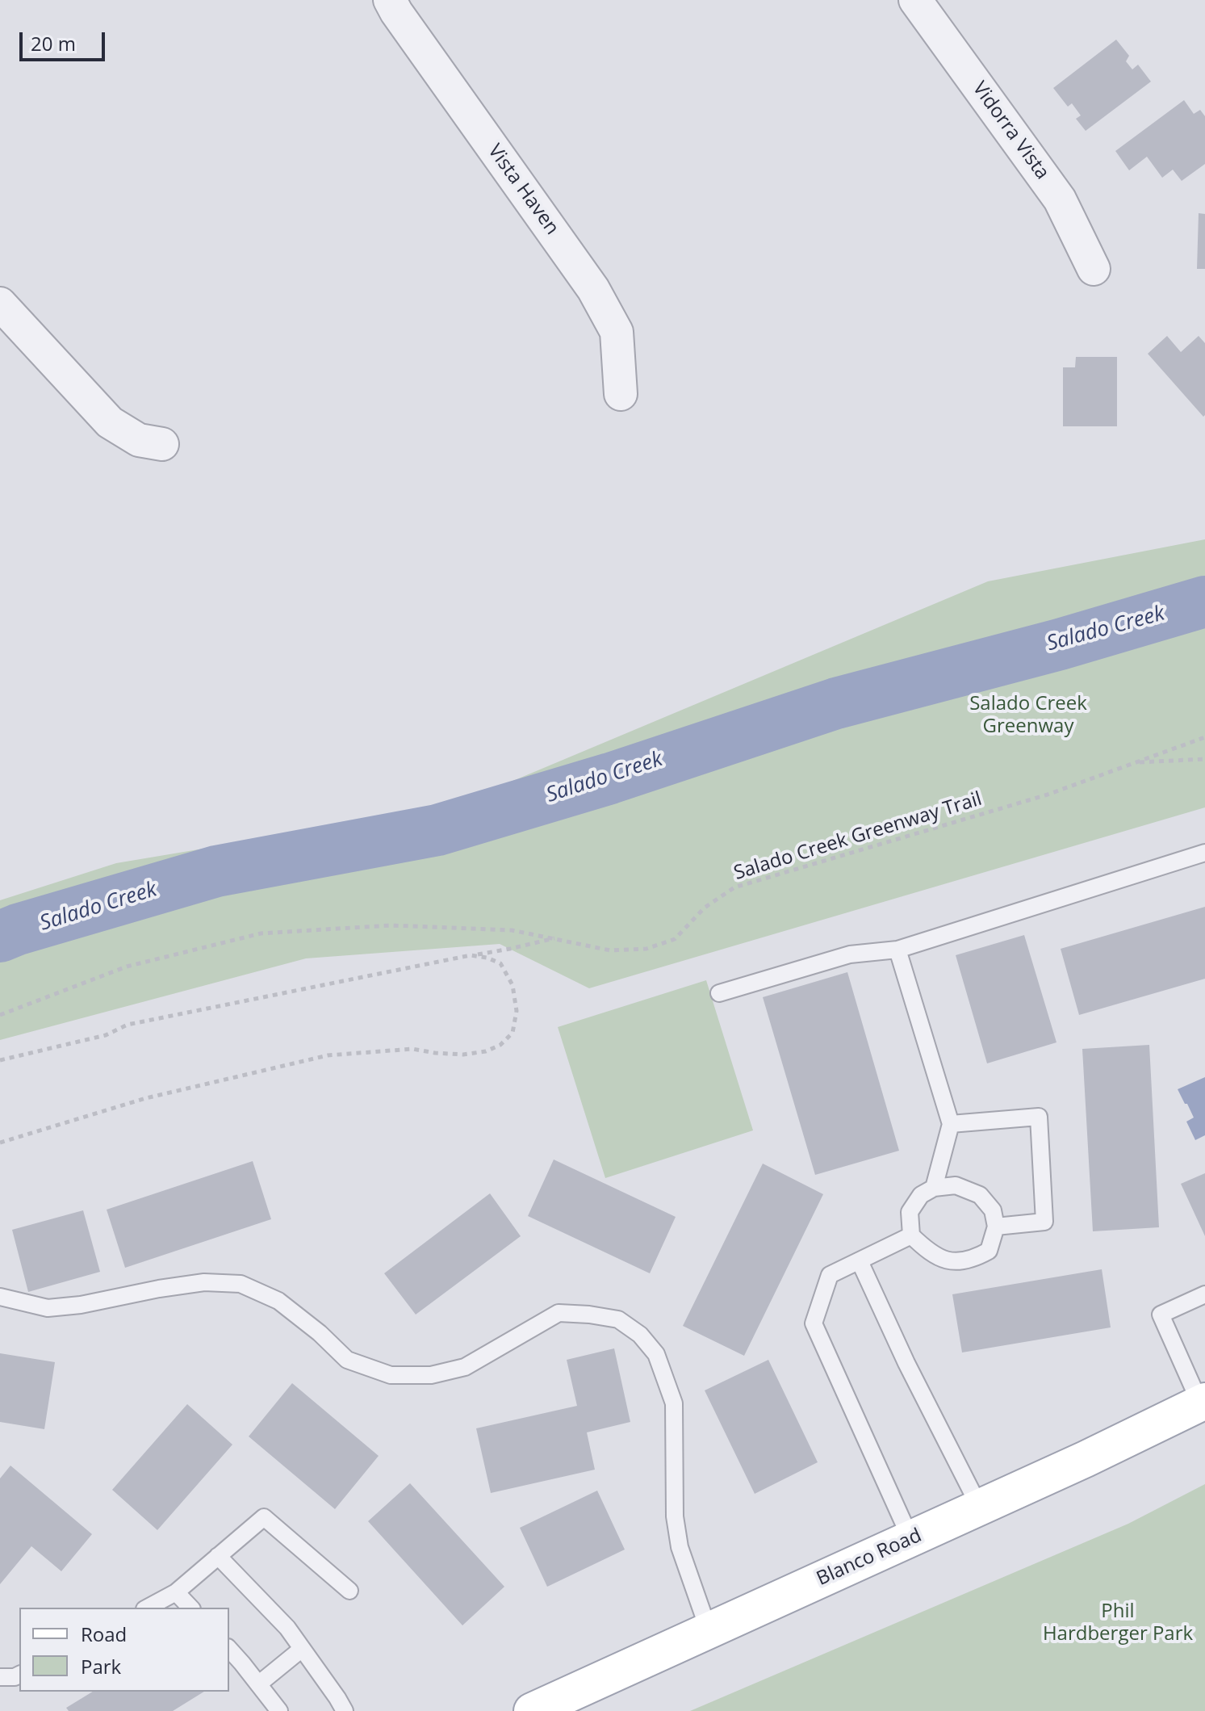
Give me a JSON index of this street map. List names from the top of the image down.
{
  "streets": {
    "main road": ["Blanco Road"],
    "street": ["Vidorra Vista", "Vista Haven"],
    "path": ["Salado Creek Greenway Trail"]
  },
  "water": ["Salado Creek"],
  "parks": ["Salado Creek Greenway", "Phil Hardberger Park"],
  "legend": ["Road", "Park"],
  "scale_bar": "20 m"
}
